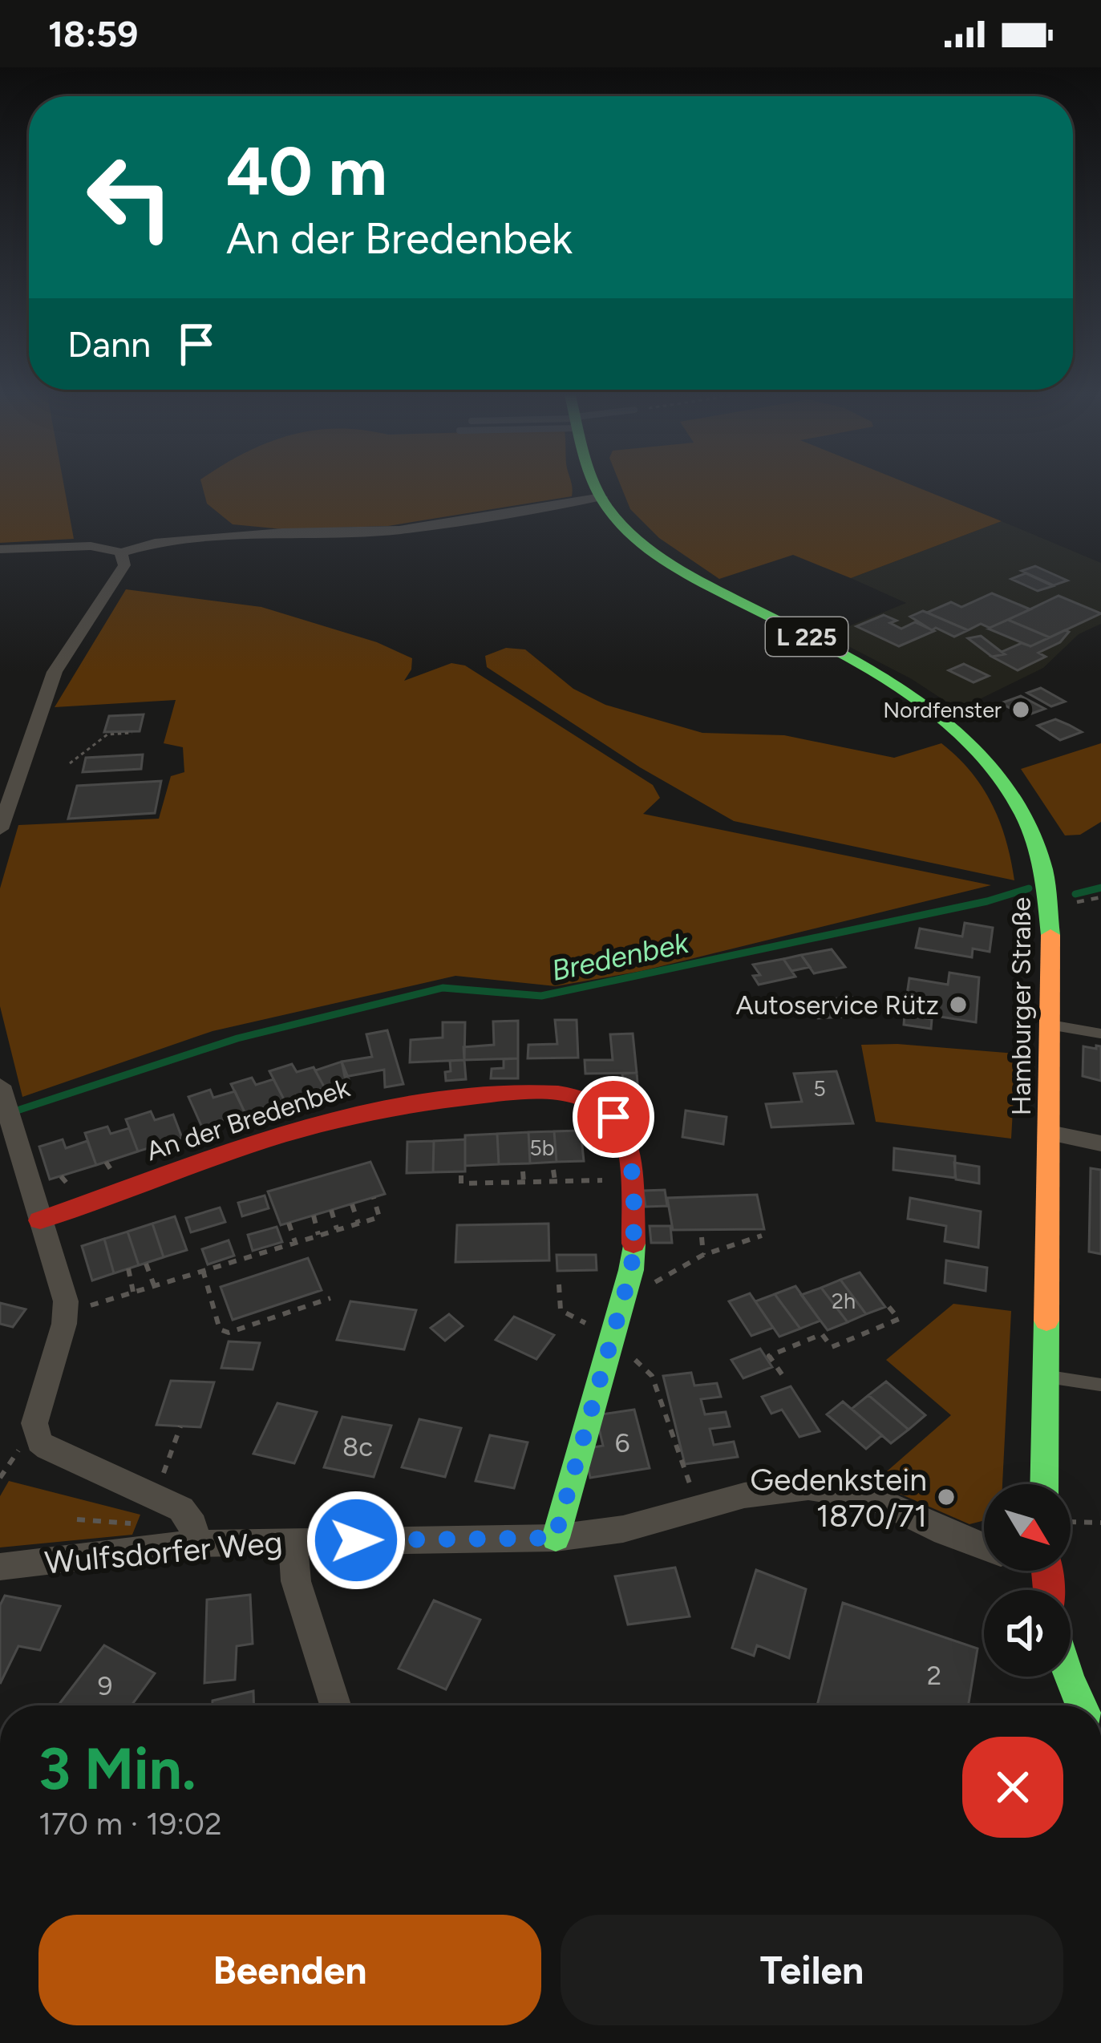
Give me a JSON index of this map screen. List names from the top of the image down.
{
  "streets": {
    "main road": ["L 225", "Hamburger Straße", "An der Bredenbek"],
    "street": ["Wulfsdorfer Weg"]
  },
  "crossings": [
    ["An der Bredenbek", "Wulfsdorfer Weg"]
  ],
  "water": ["Bredenbek"],
  "places": ["Nordfenster", "Autoservice Rütz", "Gedenkstein 1870/71"],
  "house_numbers": [
    "5",
    "5b",
    "2h",
    "6",
    "8c",
    "2",
    "9"
  ],
  "north": "bottom right",
  "page": {
    "status": "18:59",
    "turn": ["40 m", "An der Bredenbek"],
    "then": "Dann",
    "heading": ["3 Min.", "170 m · 19:02"],
    "buttons": ["Beenden", "Teilen"]
  }
}
